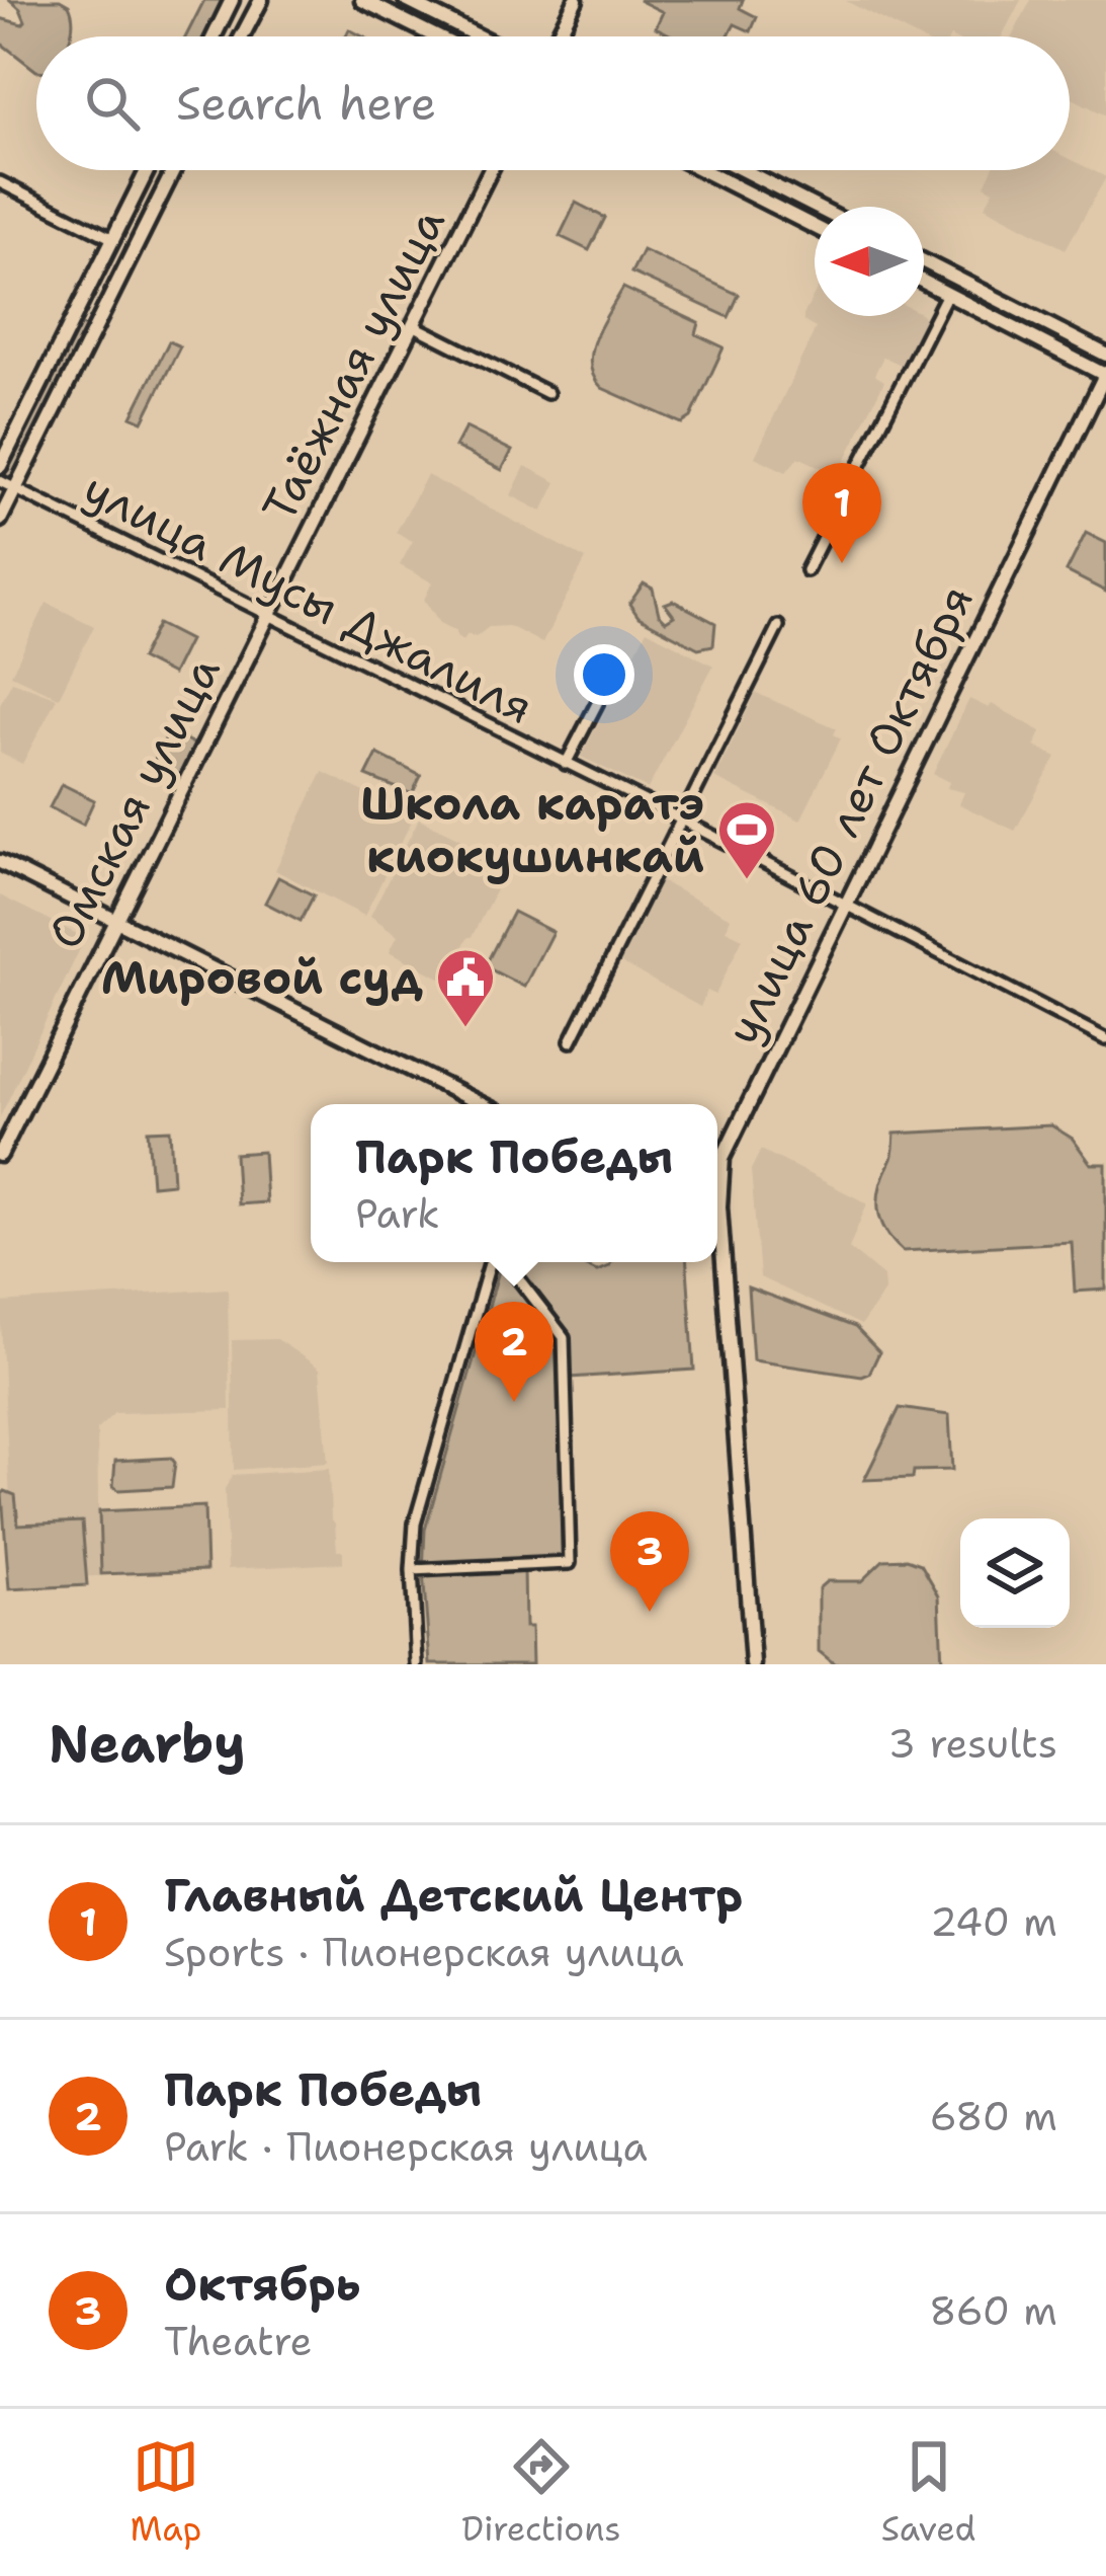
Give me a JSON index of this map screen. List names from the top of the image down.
{
  "streets": {
    "main road": ["Таёжная улица", "Омская улица", "улица 60 лет Октября"],
    "street": ["улица Мусы Джалиля"]
  },
  "crossings": [
    ["Таёжная улица", "улица Мусы Джалиля"],
    ["Таёжная улица", "Омская улица"],
    ["улица Мусы Джалиля", "Омская улица"],
    ["улица Мусы Джалиля", "улица 60 лет Октября"]
  ],
  "places": {
    "sports": ["Школа каратэ киокушинкай"],
    "public building": ["Мировой суд"]
  },
  "north": "left",
  "page": {
    "search": "Search here",
    "pins": ["1", "2", "3"],
    "popup": ["Парк Победы", "Park"],
    "heading": ["Nearby", "3 results"],
    "list": [
      {
        "mark": "1",
        "name": "Главный Детский Центр",
        "note": "Sports · Пионерская улица",
        "value": "240 m"
      },
      {
        "mark": "2",
        "name": "Парк Победы",
        "note": "Park · Пионерская улица",
        "value": "680 m"
      },
      {
        "mark": "3",
        "name": "Октябрь",
        "note": "Theatre",
        "value": "860 m"
      }
    ],
    "nav": ["Map", "Directions", "Saved"]
  }
}
